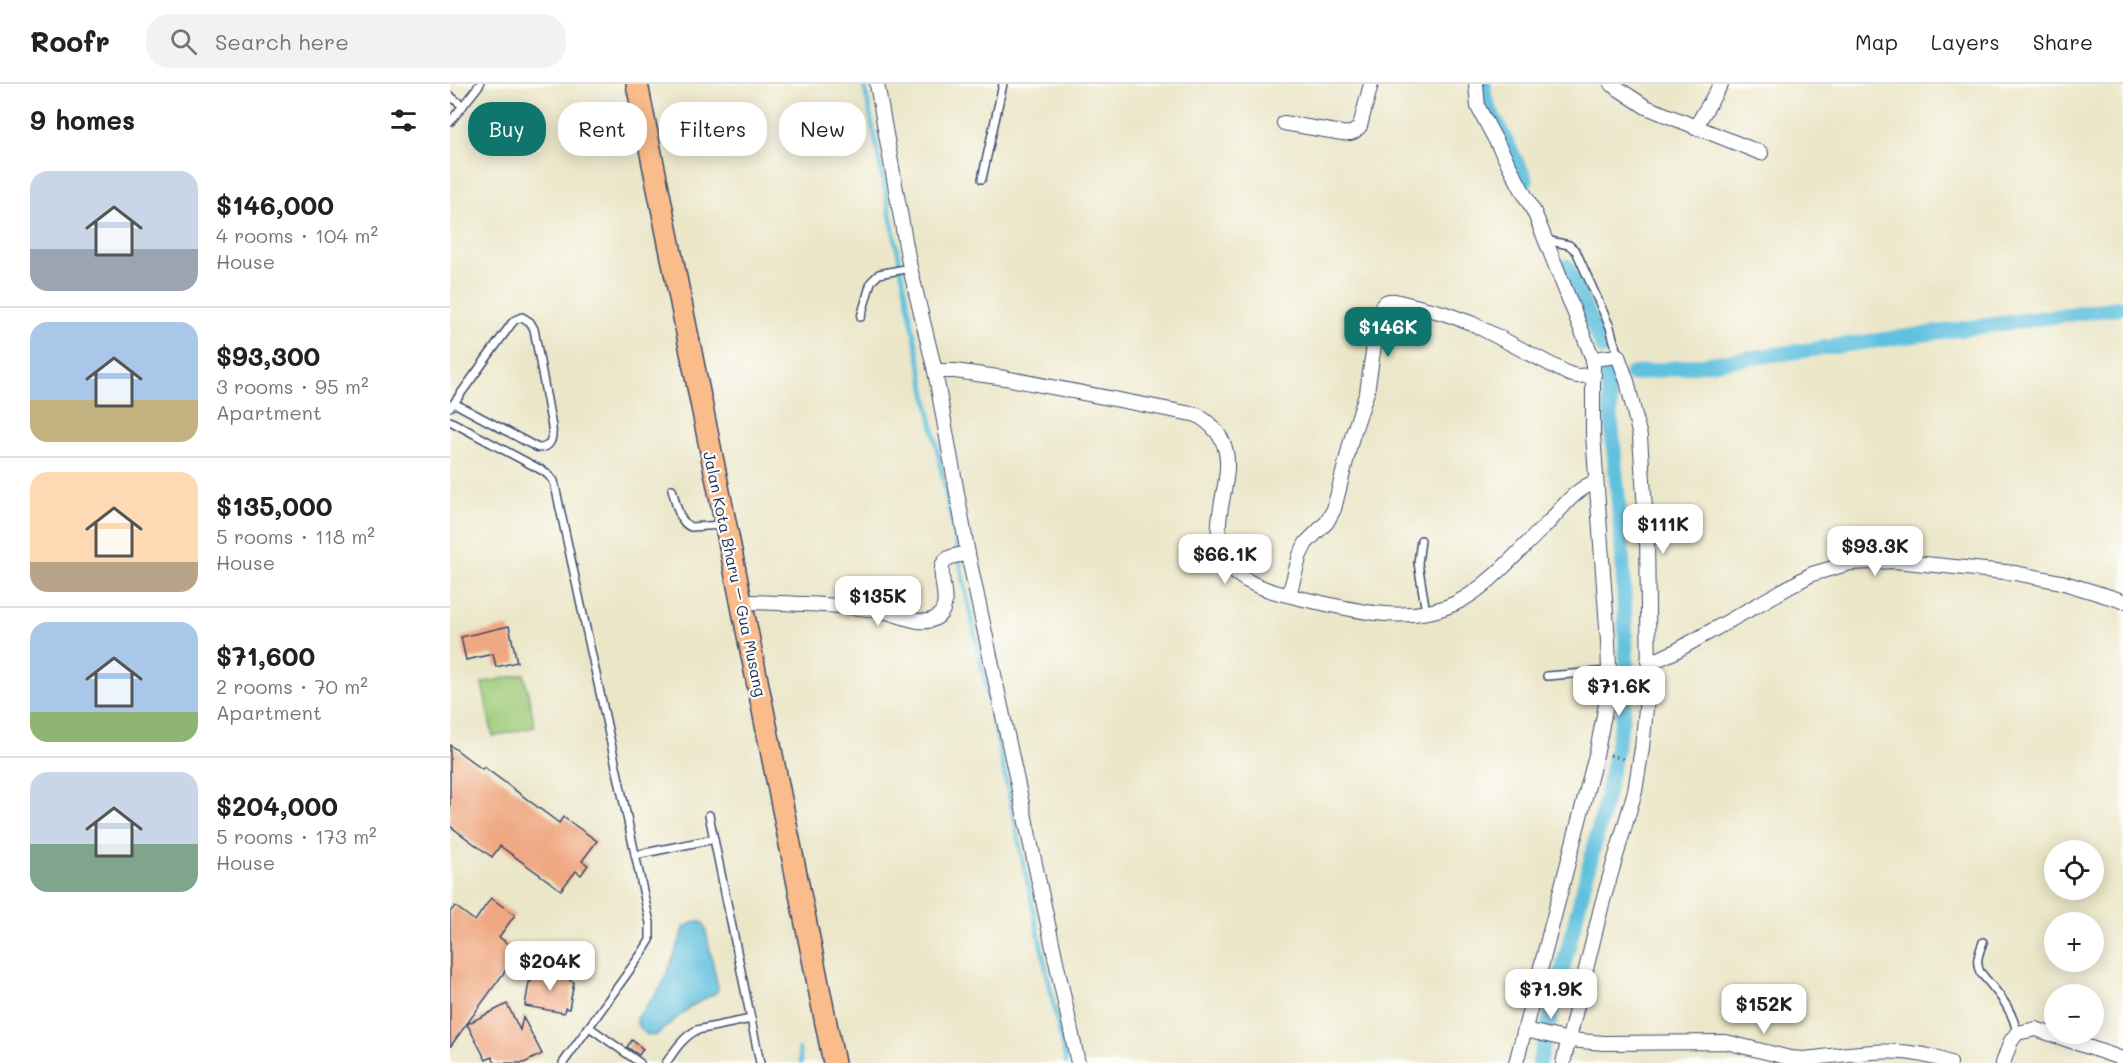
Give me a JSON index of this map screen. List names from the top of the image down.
{
  "streets": {
    "main road": ["Jalan Kota Bharu – Gua Musang"]
  },
  "page": {
    "header": "Roofr",
    "search": "Search here",
    "nav": ["Map", "Layers", "Share"],
    "heading": "9 homes",
    "chip": [
      "Buy",
      "Rent",
      "Filters",
      "New"
    ],
    "list": [
      {
        "name": "$146,000",
        "note": "4 rooms · 104 m² · House"
      },
      {
        "name": "$93,300",
        "note": "3 rooms · 95 m² · Apartment"
      },
      {
        "name": "$135,000",
        "note": "5 rooms · 118 m² · House"
      },
      {
        "name": "$71,600",
        "note": "2 rooms · 70 m² · Apartment"
      },
      {
        "name": "$204,000",
        "note": "5 rooms · 173 m² · House"
      }
    ],
    "price": [
      "$146K",
      "$111K",
      "$93.3K",
      "$66.1K",
      "$135K",
      "$71.6K",
      "$204K",
      "$71.9K",
      "$152K"
    ],
    "map_buttons": ["+", "−"]
  }
}
